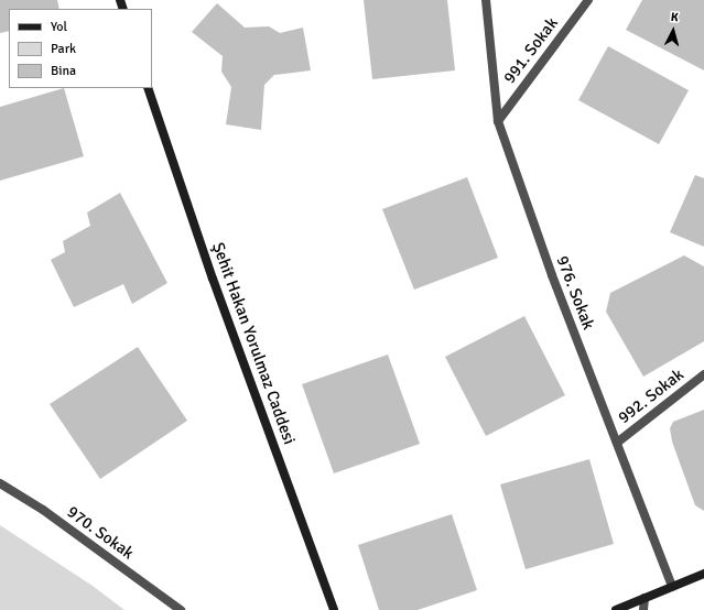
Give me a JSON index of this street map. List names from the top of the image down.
{
  "streets": {
    "street": [
      "991. Sokak",
      "976. Sokak",
      "Şehit Hakan Yorulmaz Caddesi",
      "992. Sokak",
      "970. Sokak"
    ]
  },
  "crossings": [
    ["991. Sokak", "976. Sokak"],
    ["976. Sokak", "992. Sokak"]
  ],
  "legend": ["Yol", "Park", "Bina"],
  "north": "top"
}
